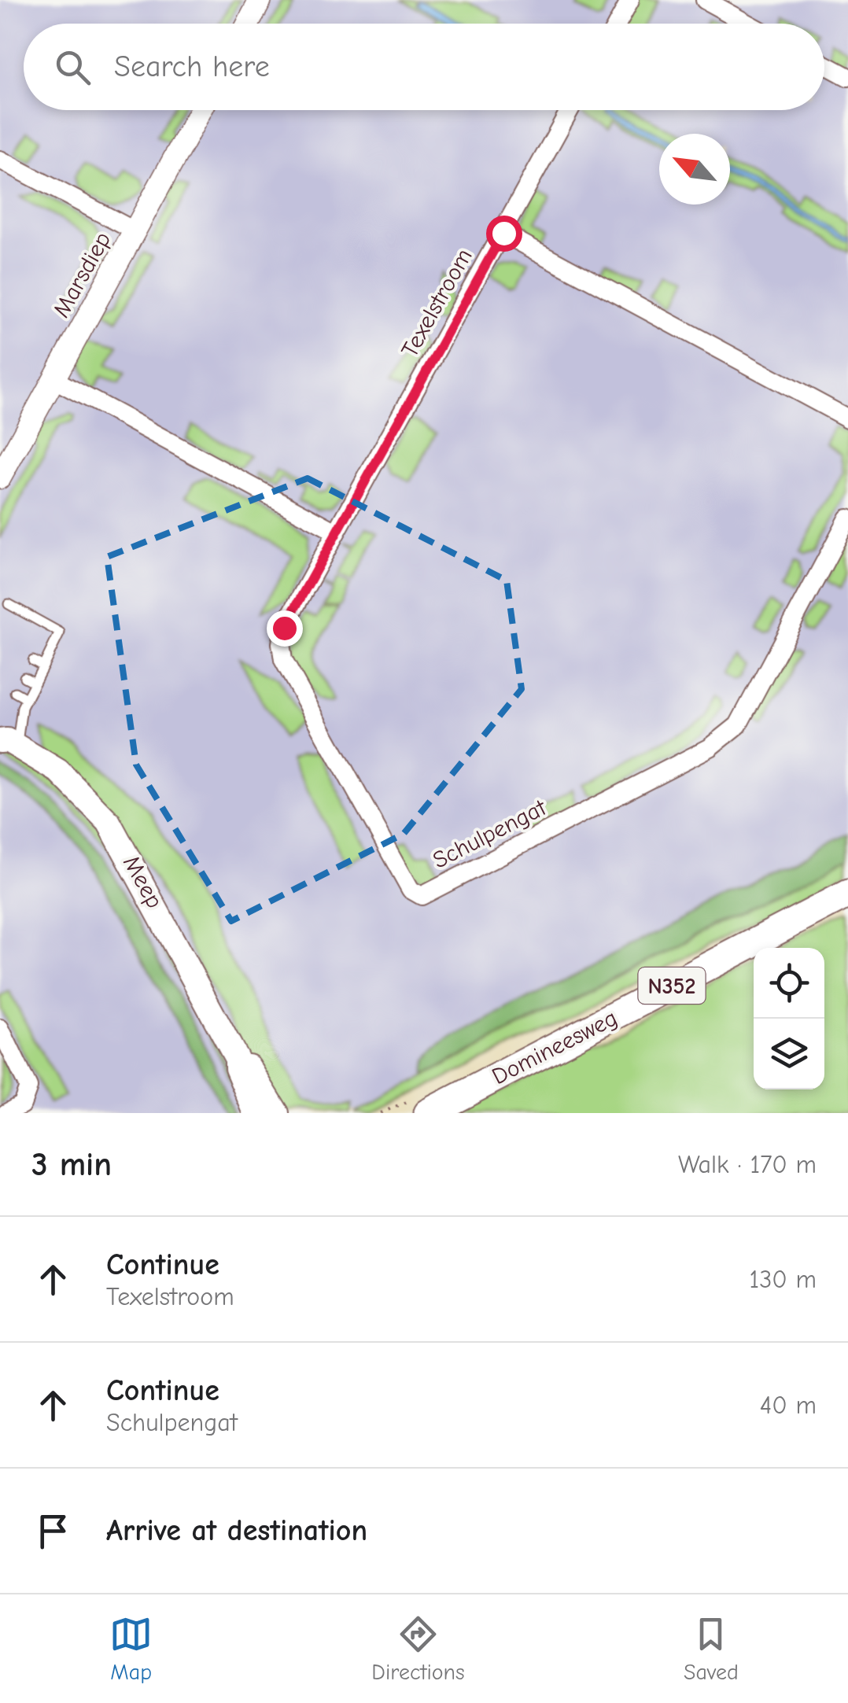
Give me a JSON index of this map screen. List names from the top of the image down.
{
  "streets": {
    "main road": ["Meep", "N352", "Domineesweg"],
    "street": ["Marsdiep", "Texelstroom", "Schulpengat"]
  },
  "crossings": [
    ["Texelstroom", "Schulpengat"]
  ],
  "north": "top left",
  "page": {
    "search": "Search here",
    "heading": ["3 min", "Walk · 170 m"],
    "list": [
      ["Continue", "Texelstroom", "130 m"],
      ["Continue", "Schulpengat", "40 m"],
      "Arrive at destination"
    ],
    "nav": ["Map", "Directions", "Saved"]
  }
}
